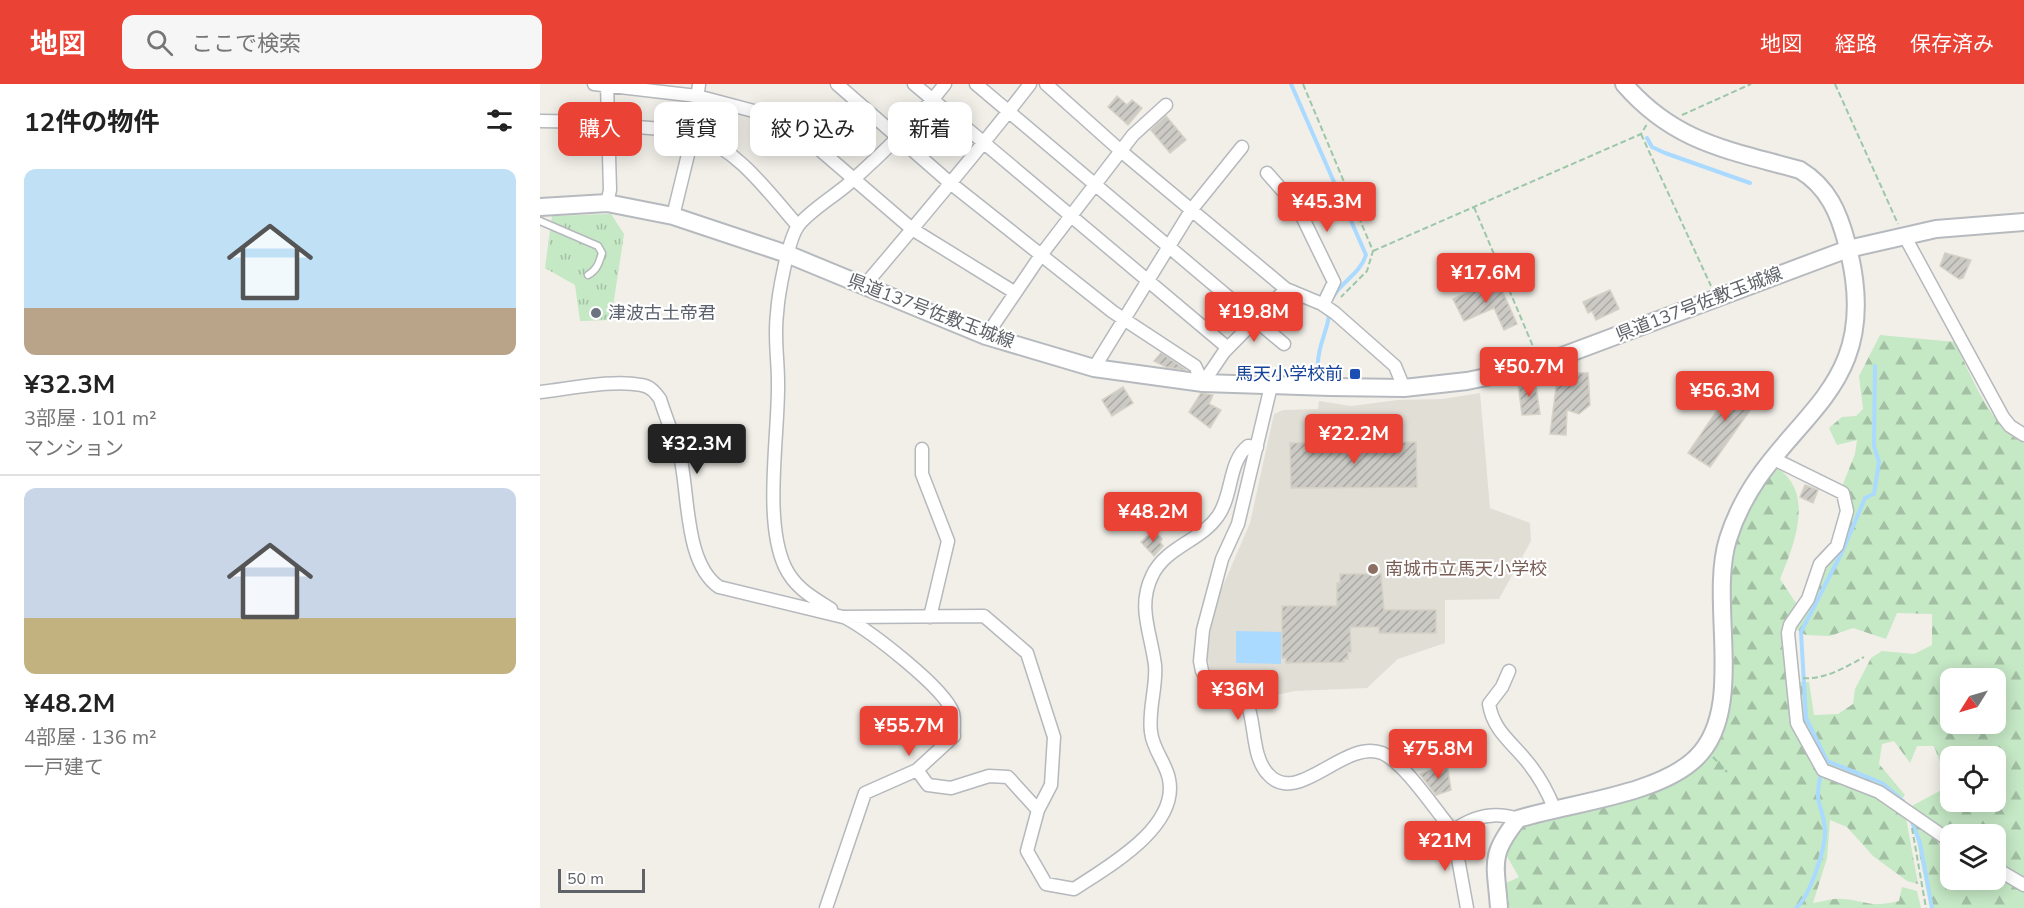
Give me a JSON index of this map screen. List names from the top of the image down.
{
  "streets": {
    "main road": ["県道137号佐敷玉城線"]
  },
  "places": {
    "other": ["津波古土帝君", "南城市立馬天小学校"],
    "transit": ["馬天小学校前"]
  },
  "scale_bar": "50 m",
  "north": "bottom left",
  "page": {
    "header": "地図",
    "search": "ここで検索",
    "nav": ["地図", "経路", "保存済み"],
    "heading": "12件の物件",
    "chip": [
      "購入",
      "賃貸",
      "絞り込み",
      "新着"
    ],
    "list": [
      {
        "name": "¥32.3M",
        "note": "3部屋 · 101 m² · マンション"
      },
      {
        "name": "¥48.2M",
        "note": "4部屋 · 136 m² · 一戸建て"
      }
    ],
    "price": [
      "¥45.3M",
      "¥17.6M",
      "¥19.8M",
      "¥50.7M",
      "¥56.3M",
      "¥22.2M",
      "¥32.3M",
      "¥48.2M",
      "¥36M",
      "¥55.7M",
      "¥75.8M",
      "¥21M"
    ],
    "scale": "50 m"
  }
}
